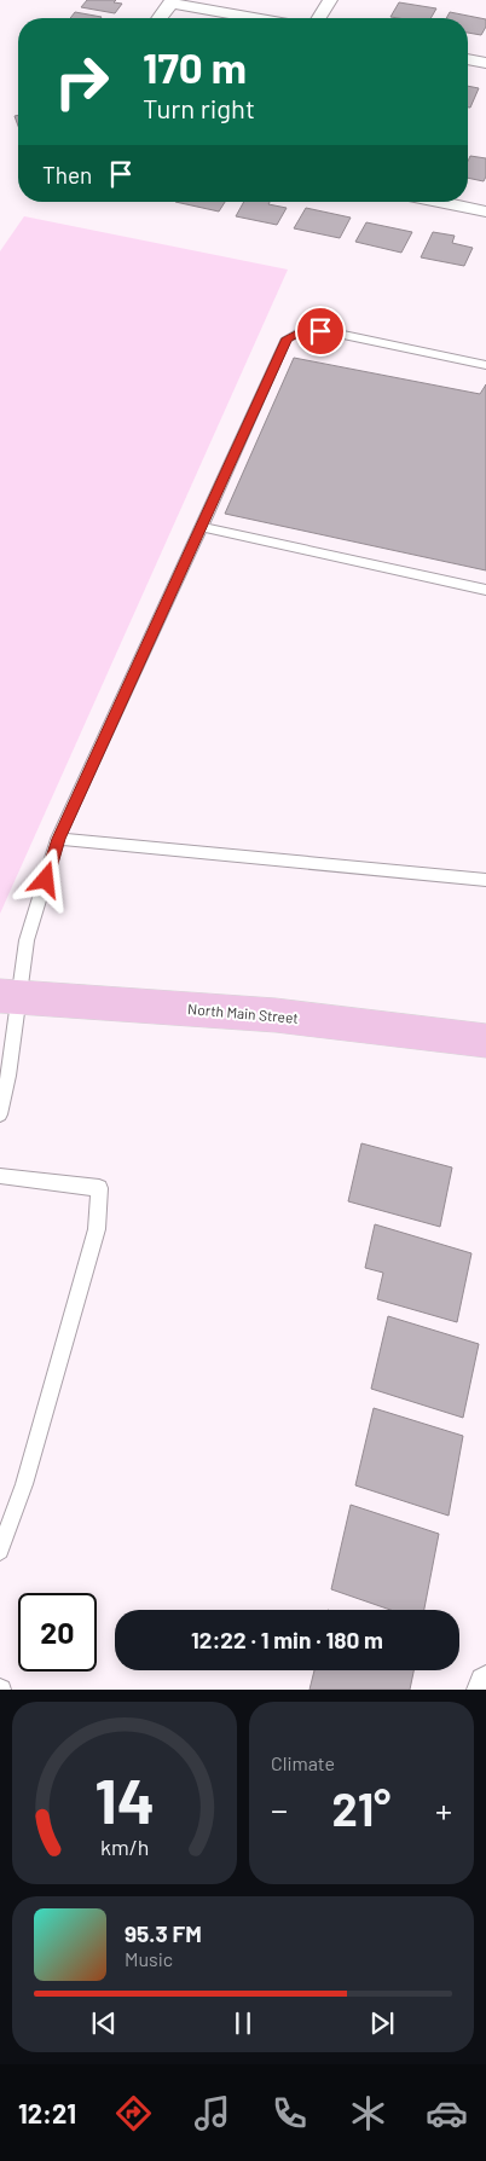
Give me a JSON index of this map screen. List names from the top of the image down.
{
  "streets": {
    "main road": ["North Main Street"]
  },
  "page": {
    "turn": ["170 m", "Turn right"],
    "then": "Then",
    "limit": "20",
    "trip": "12:22 · 1 min · 180 m",
    "tile": "Climate",
    "heat": ["−", "21°", "+"],
    "song": ["95.3 FM", "Music"],
    "tabs": "12:21",
    "gauge": ["14", "km/h"]
  }
}
